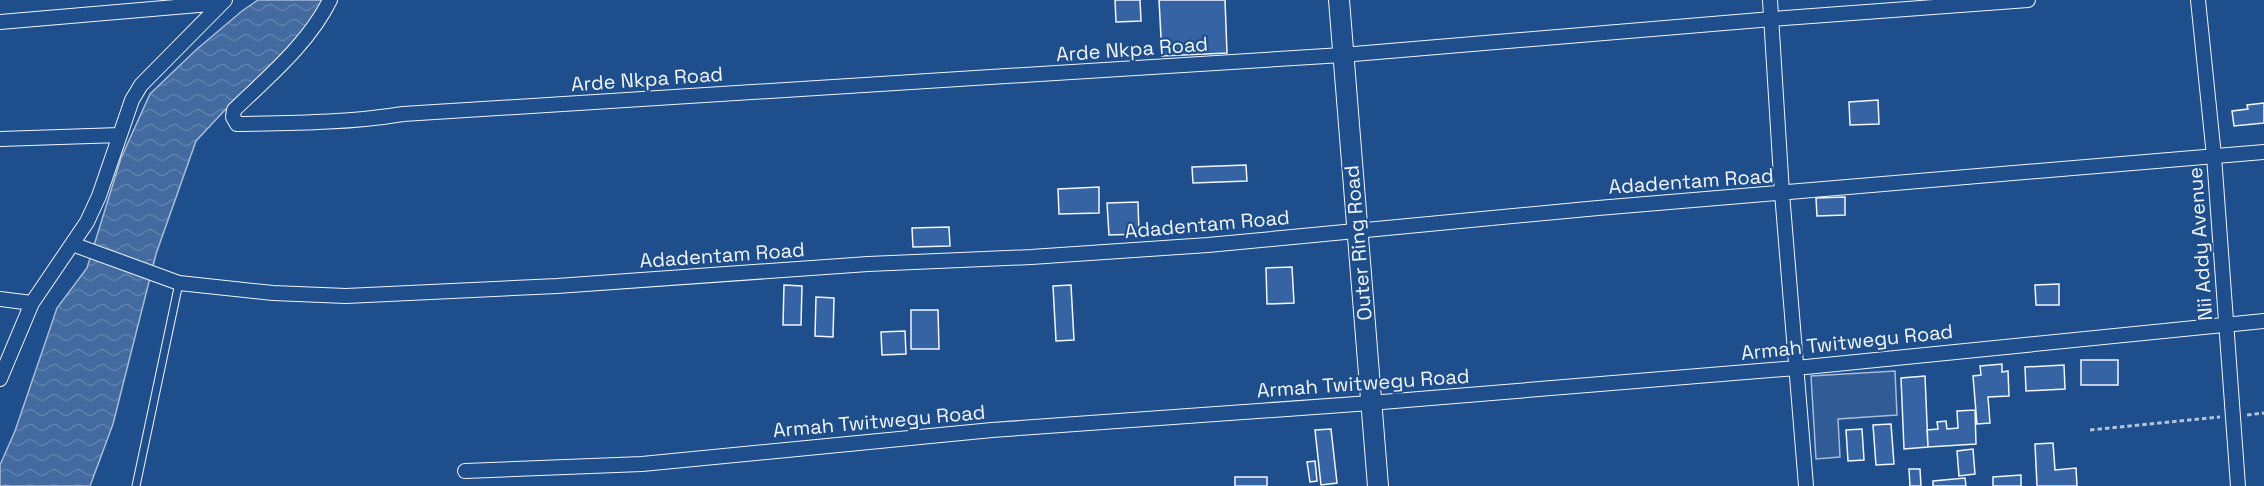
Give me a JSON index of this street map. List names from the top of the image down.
{
  "streets": {
    "street": [
      "Arde Nkpa Road",
      "Adadentam Road",
      "Outer Ring Road",
      "Nii Addy Avenue",
      "Armah Twitwegu Road"
    ]
  },
  "crossings": [
    ["Arde Nkpa Road", "Outer Ring Road"],
    ["Adadentam Road", "Outer Ring Road"],
    ["Adadentam Road", "Nii Addy Avenue"],
    ["Outer Ring Road", "Armah Twitwegu Road"],
    ["Nii Addy Avenue", "Armah Twitwegu Road"]
  ]
}
